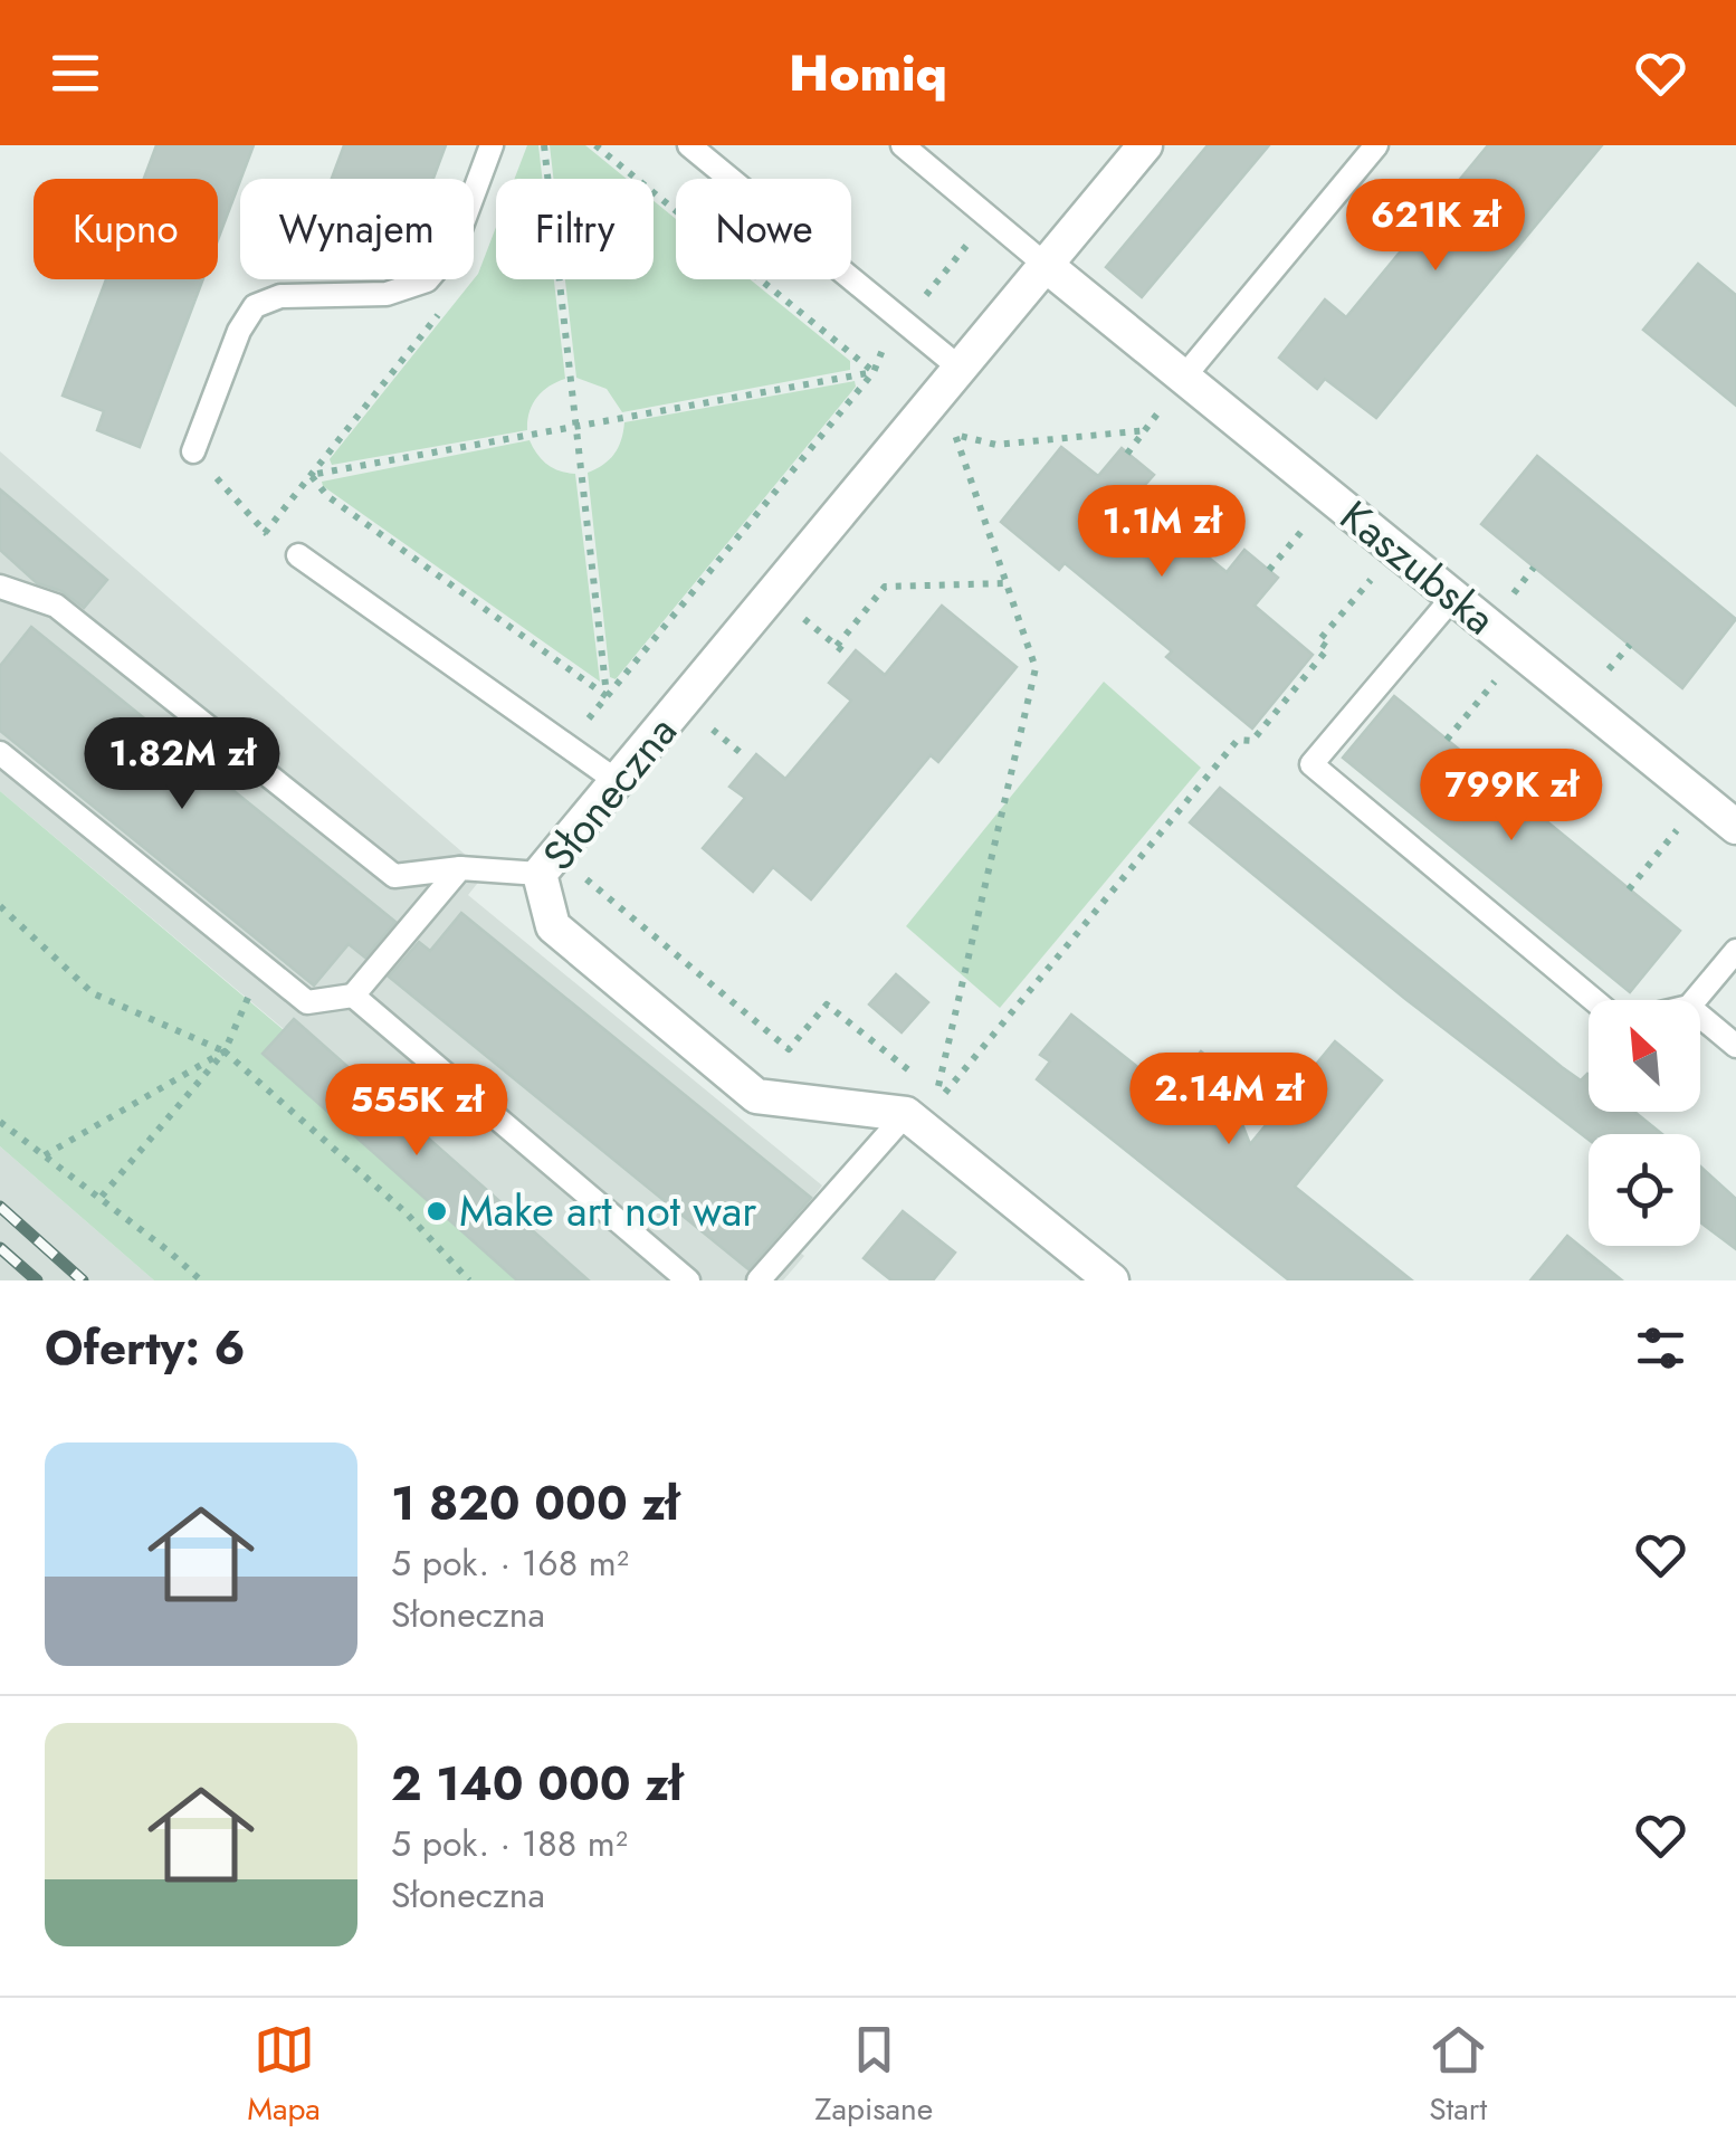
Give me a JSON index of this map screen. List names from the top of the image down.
{
  "streets": {
    "street": ["Kaszubska", "Słoneczna"]
  },
  "crossings": [
    ["Kaszubska", "Słoneczna"]
  ],
  "places": ["Make art not war"],
  "north": "top left",
  "page": {
    "header": "Homiq",
    "price": [
      "621K zł",
      "1.1M zł",
      "1.82M zł",
      "799K zł",
      "2.14M zł",
      "555K zł"
    ],
    "chip": [
      "Kupno",
      "Wynajem",
      "Filtry",
      "Nowe"
    ],
    "heading": "Oferty: 6",
    "list": [
      {
        "name": "1 820 000 zł",
        "note": "5 pok. · 168 m² · Słoneczna"
      },
      {
        "name": "2 140 000 zł",
        "note": "5 pok. · 188 m² · Słoneczna"
      }
    ],
    "tabs": ["Mapa", "Zapisane", "Start"]
  }
}
